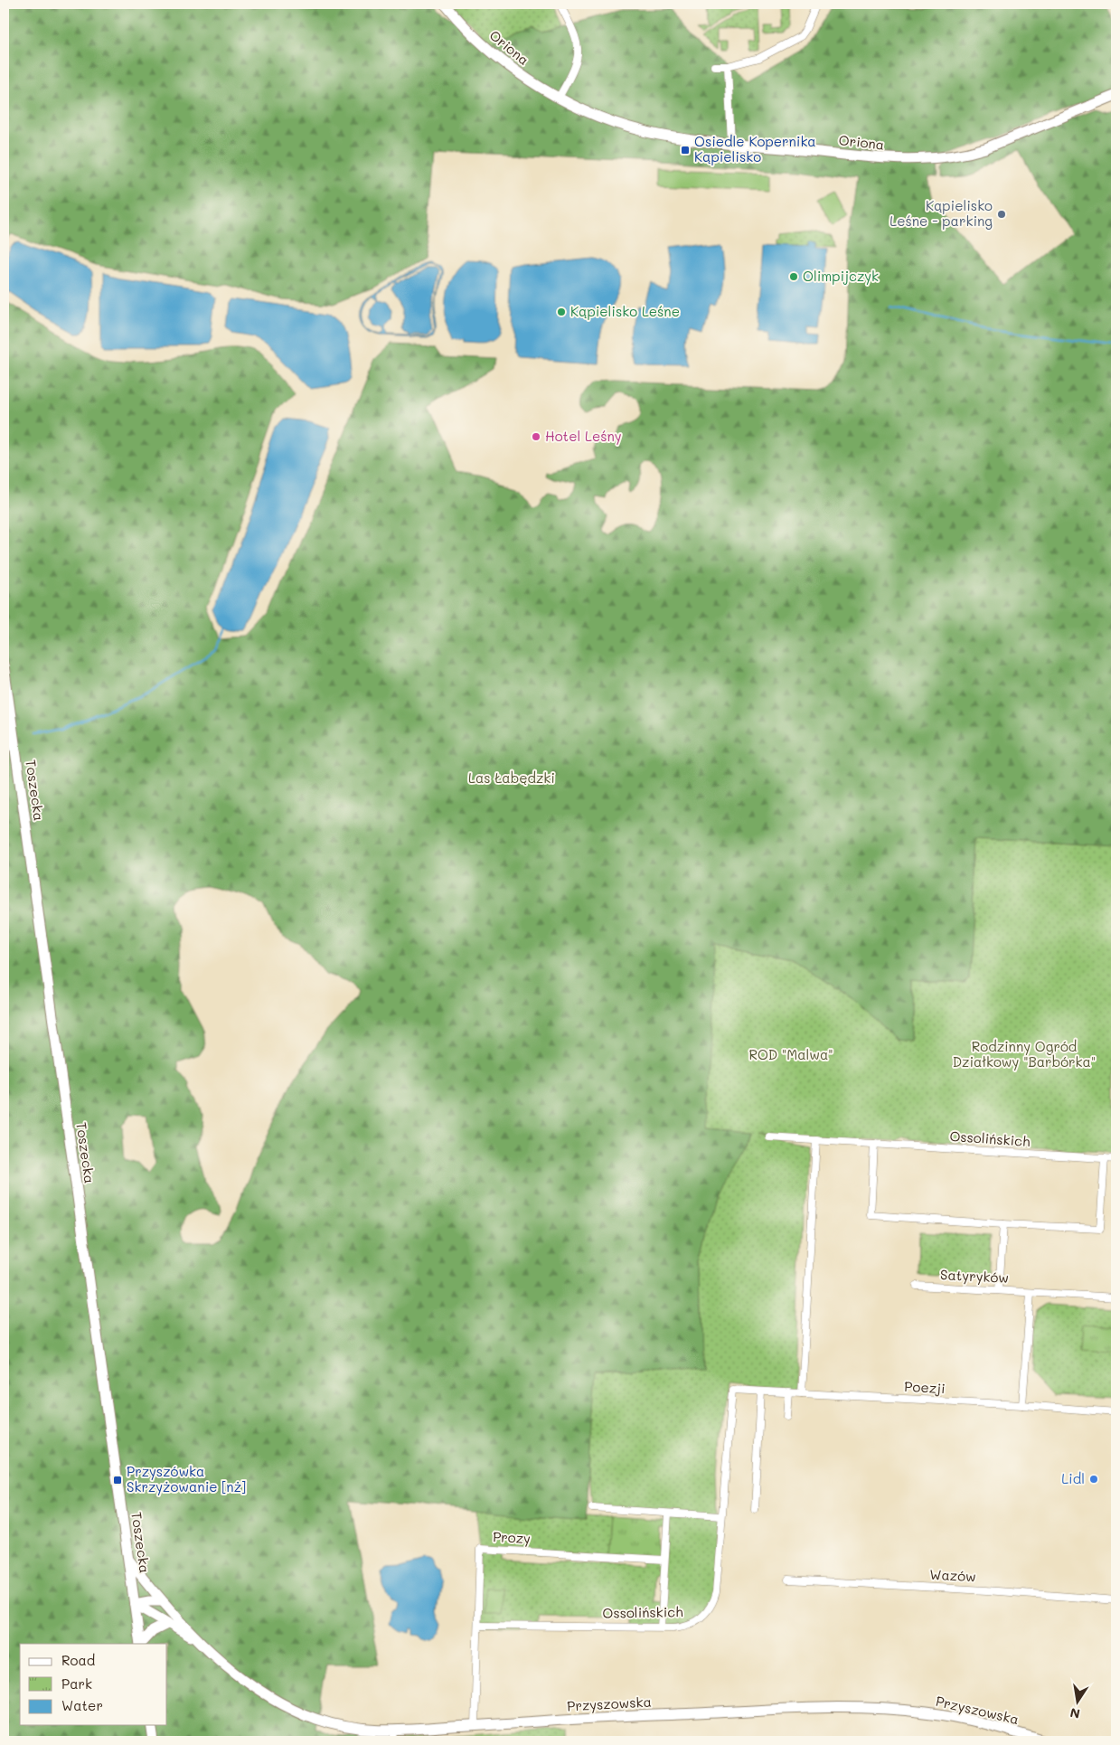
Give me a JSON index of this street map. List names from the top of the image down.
{
  "streets": {
    "street": [
      "Oriona",
      "Toszecka",
      "Ossolińskich",
      "Satyryków",
      "Poezji",
      "Prozy",
      "Wazów",
      "Przyszowska"
    ]
  },
  "crossings": [
    ["Toszecka", "Przyszowska"],
    ["Ossolińskich", "Poezji"],
    ["Ossolińskich", "Prozy"],
    ["Prozy", "Przyszowska"]
  ],
  "parks": ["Las Łabędzki", "Rodzinny Ogród Działkowy \"Barbórka\"", "ROD \"Malwa\""],
  "places": {
    "transit": ["Osiedle Kopernika Kąpielisko", "Przyszówka Skrzyżowanie [nż]"],
    "other": [
      "Kąpielisko Leśne - parking",
      "Olimpijczyk",
      "Kąpielisko Leśne",
      "Hotel Leśny",
      "Lidl"
    ]
  },
  "legend": ["Road", "Park", "Water"],
  "north": "bottom"
}
